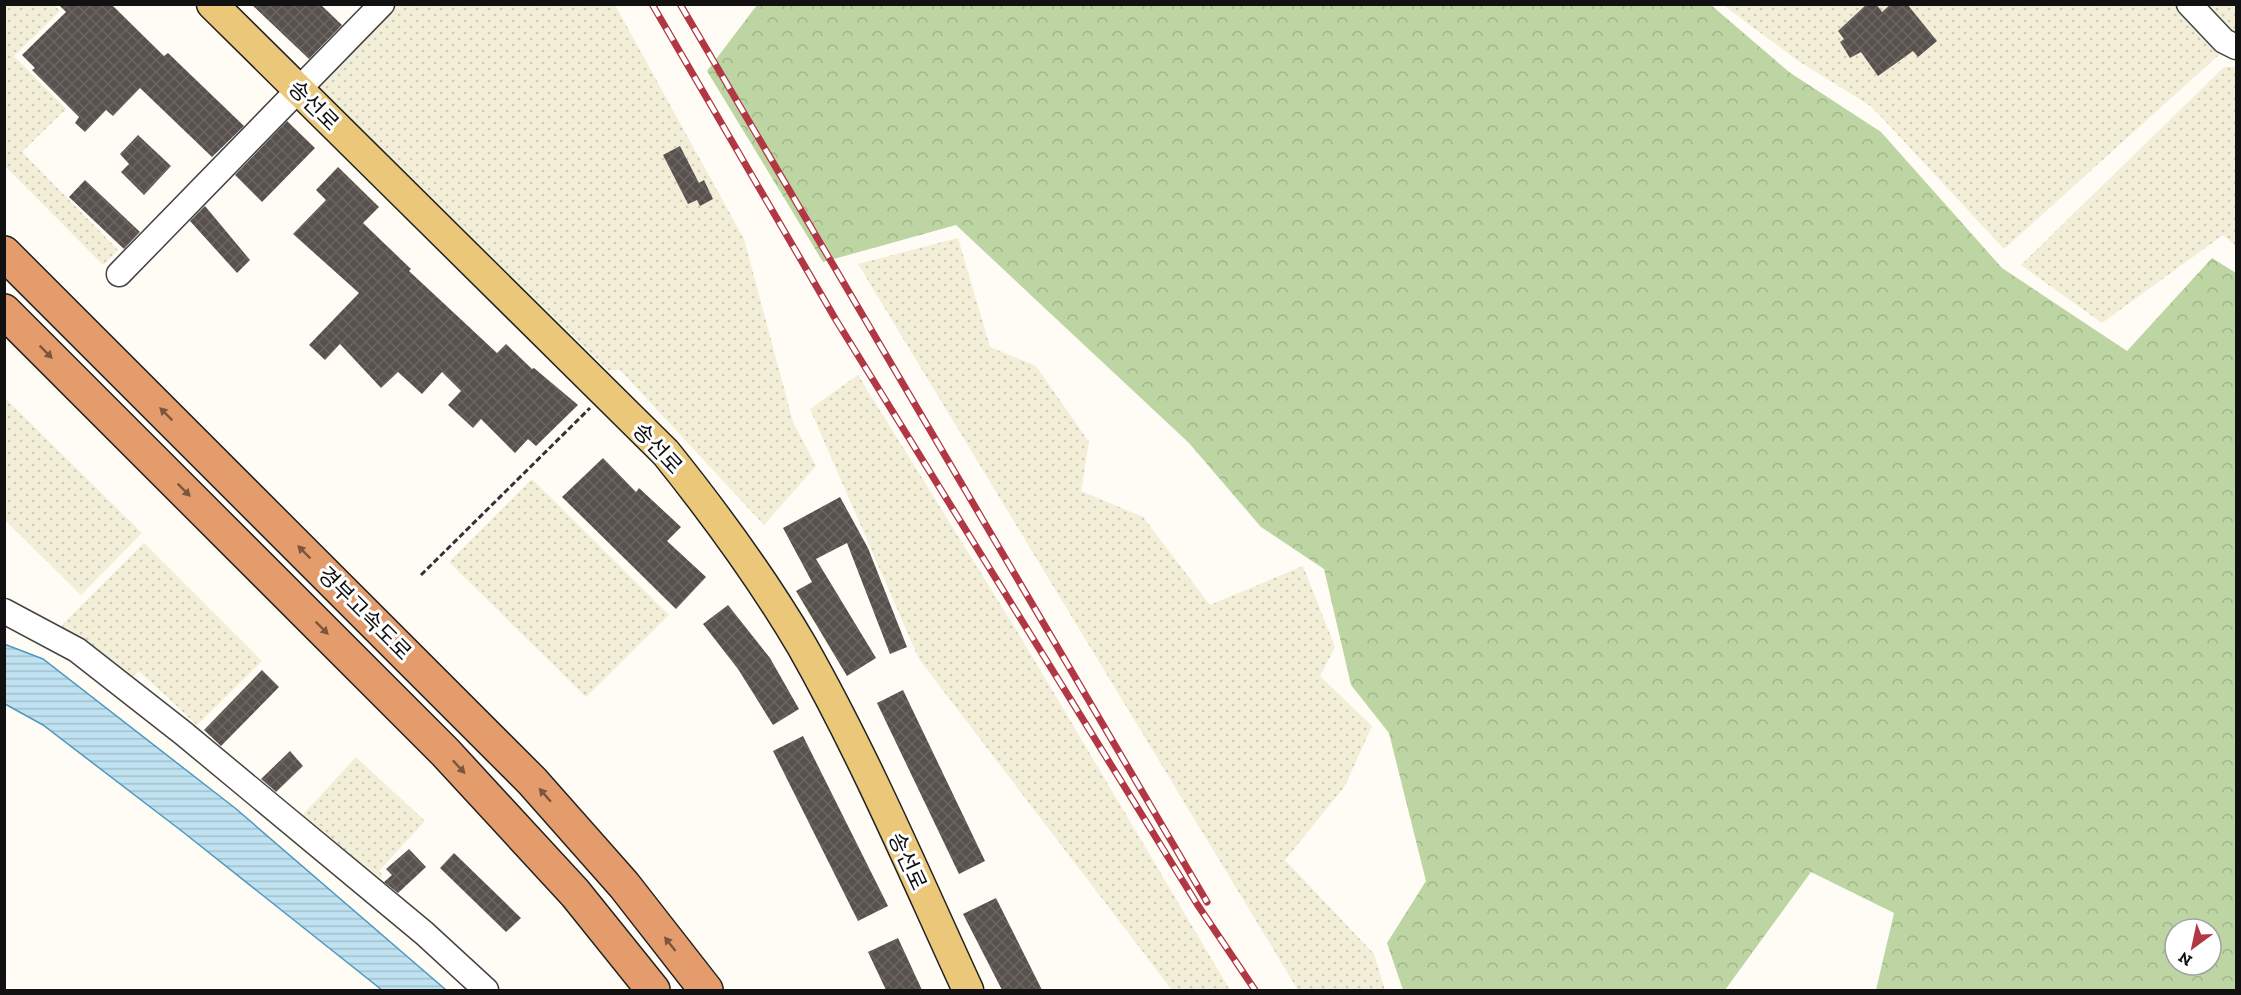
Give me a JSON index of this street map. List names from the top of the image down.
{
  "streets": {
    "highway": ["경부고속도로"],
    "main road": ["송선로"]
  },
  "north": "bottom left"
}
